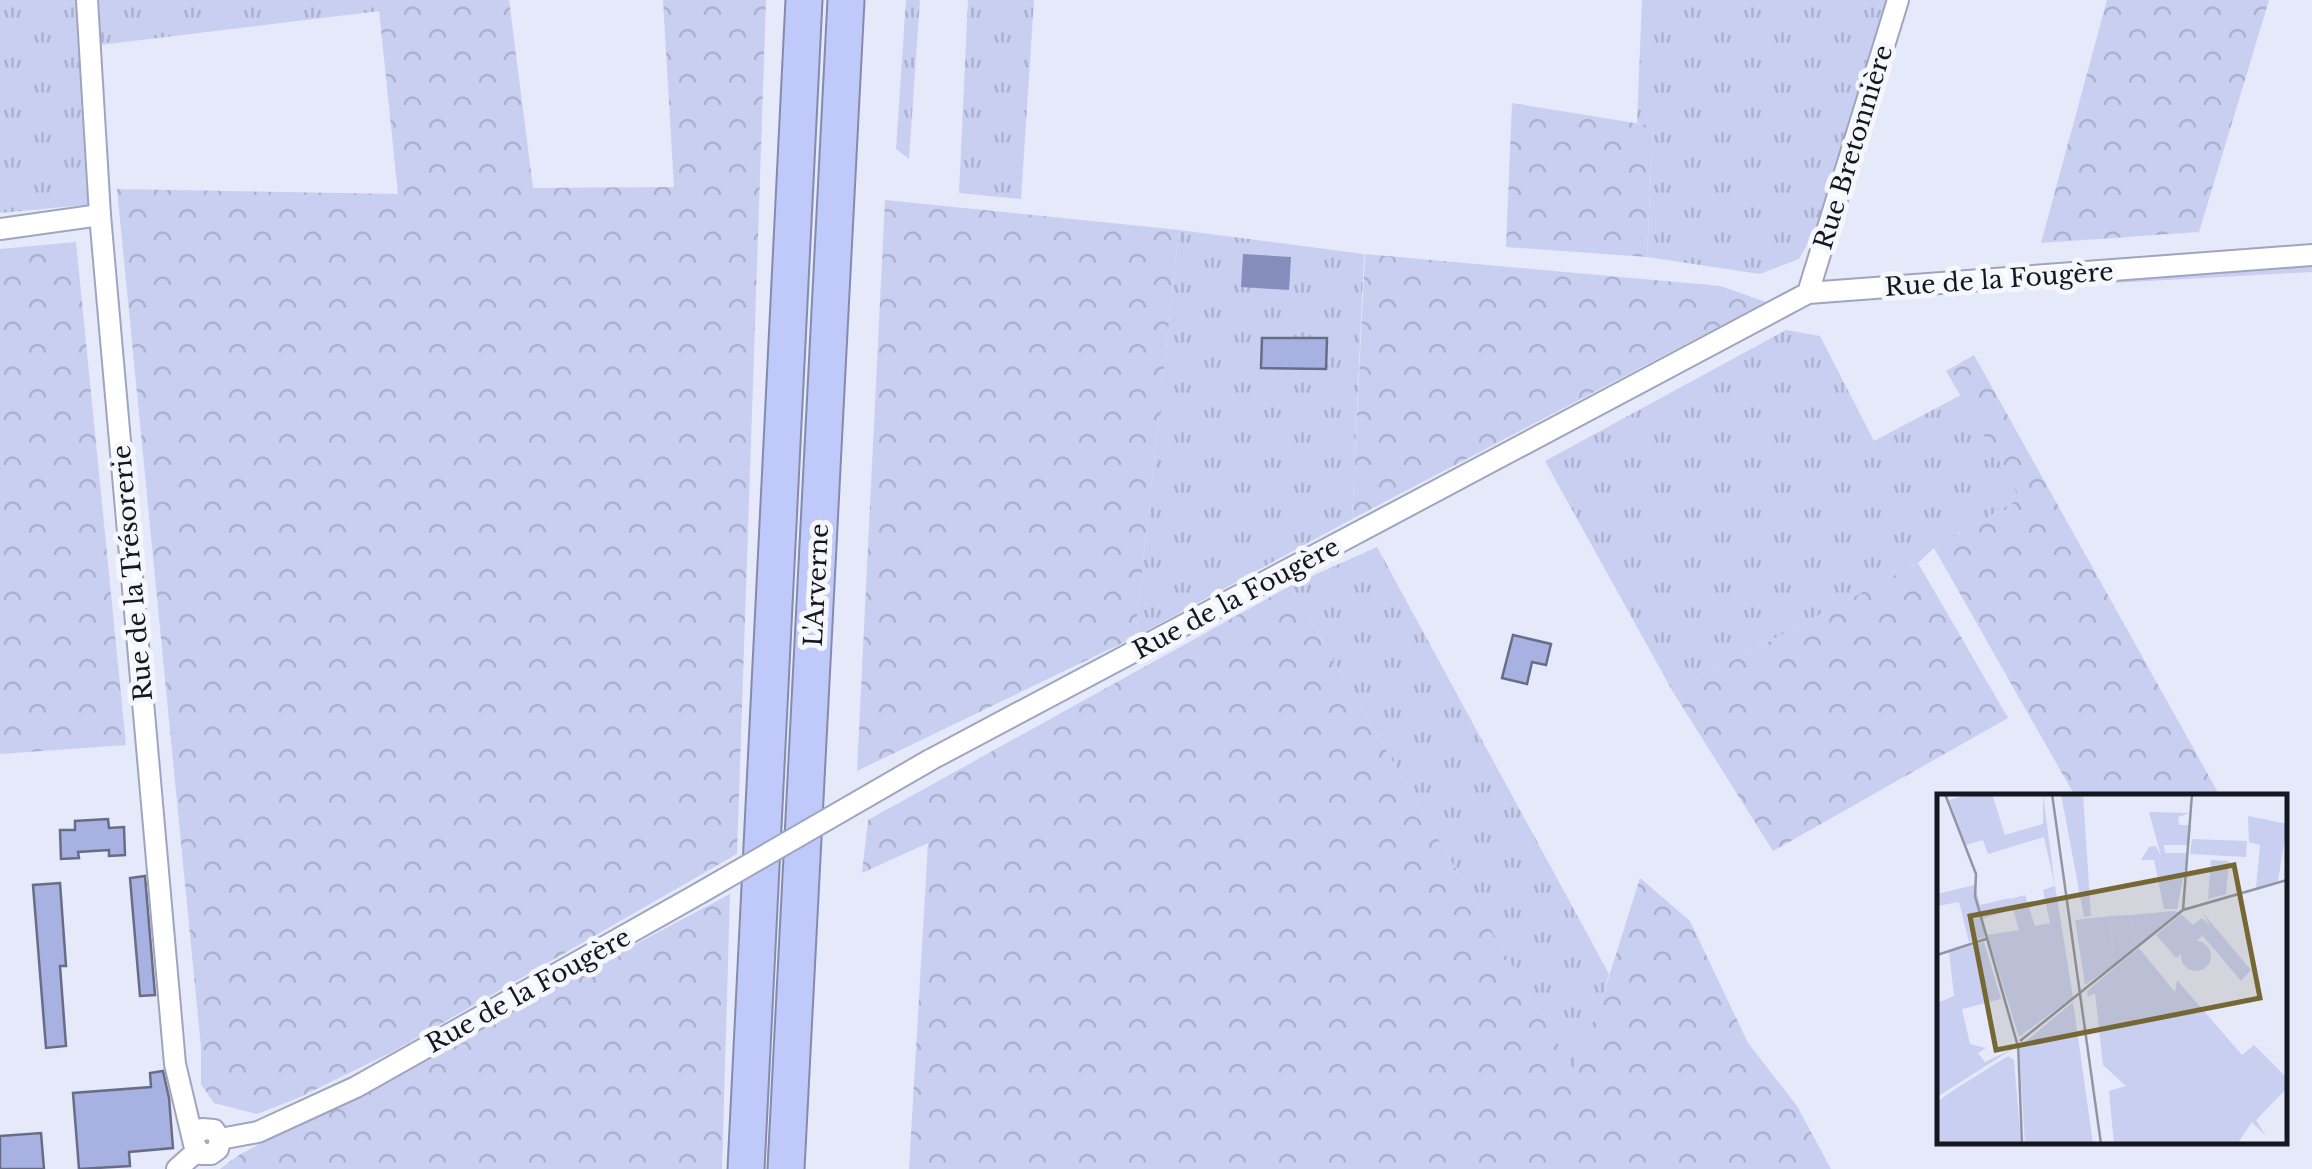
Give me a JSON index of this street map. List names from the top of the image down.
{
  "streets": {
    "highway": ["L'Arverne"],
    "street": ["Rue Bretonnière", "Rue de la Fougère", "Rue de la Trésorerie"]
  },
  "crossings": [
    ["Rue Bretonnière", "Rue de la Fougère"],
    ["Rue de la Fougère", "Rue de la Trésorerie"]
  ]
}
